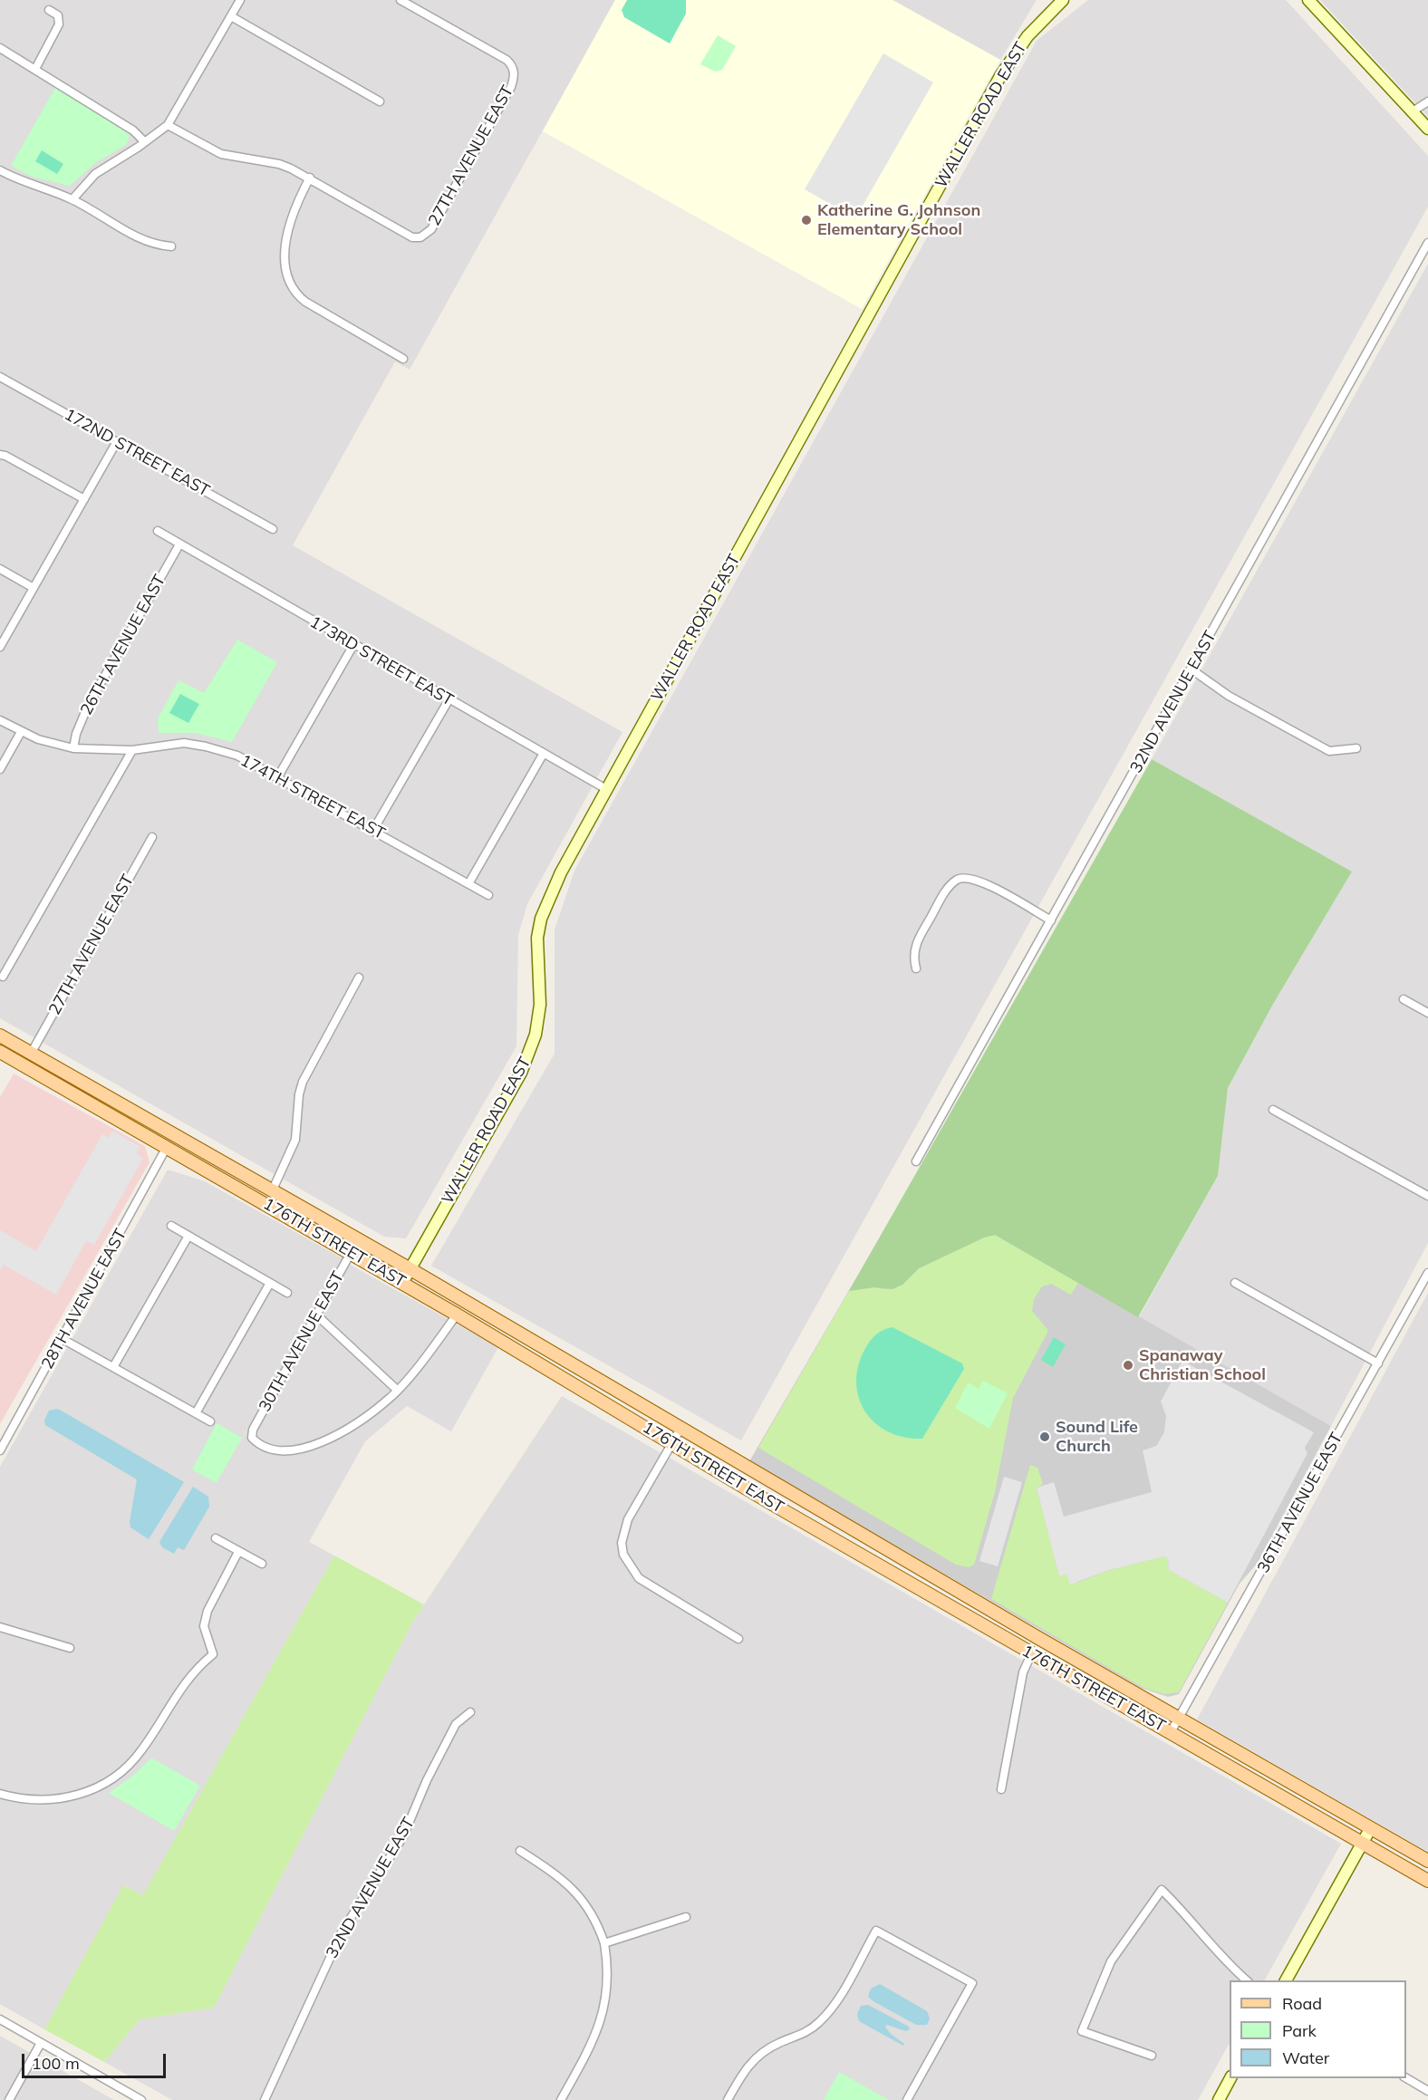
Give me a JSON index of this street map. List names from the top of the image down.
{
  "streets": {
    "main road": ["176TH STREET EAST"],
    "street": [
      "WALLER ROAD EAST",
      "27TH AVENUE EAST",
      "172ND STREET EAST",
      "26TH AVENUE EAST",
      "173RD STREET EAST",
      "32ND AVENUE EAST",
      "174TH STREET EAST",
      "28TH AVENUE EAST",
      "30TH AVENUE EAST",
      "36TH AVENUE EAST"
    ]
  },
  "crossings": [
    ["WALLER ROAD EAST", "173RD STREET EAST"],
    ["WALLER ROAD EAST", "176TH STREET EAST"],
    ["27TH AVENUE EAST", "176TH STREET EAST"],
    ["26TH AVENUE EAST", "173RD STREET EAST"],
    ["26TH AVENUE EAST", "174TH STREET EAST"],
    ["176TH STREET EAST", "28TH AVENUE EAST"],
    ["176TH STREET EAST", "30TH AVENUE EAST"],
    ["176TH STREET EAST", "36TH AVENUE EAST"]
  ],
  "places": ["Katherine G. Johnson Elementary School", "Spanaway Christian School", "Sound Life Church"],
  "legend": ["Road", "Park", "Water"],
  "scale_bar": "100 m"
}
